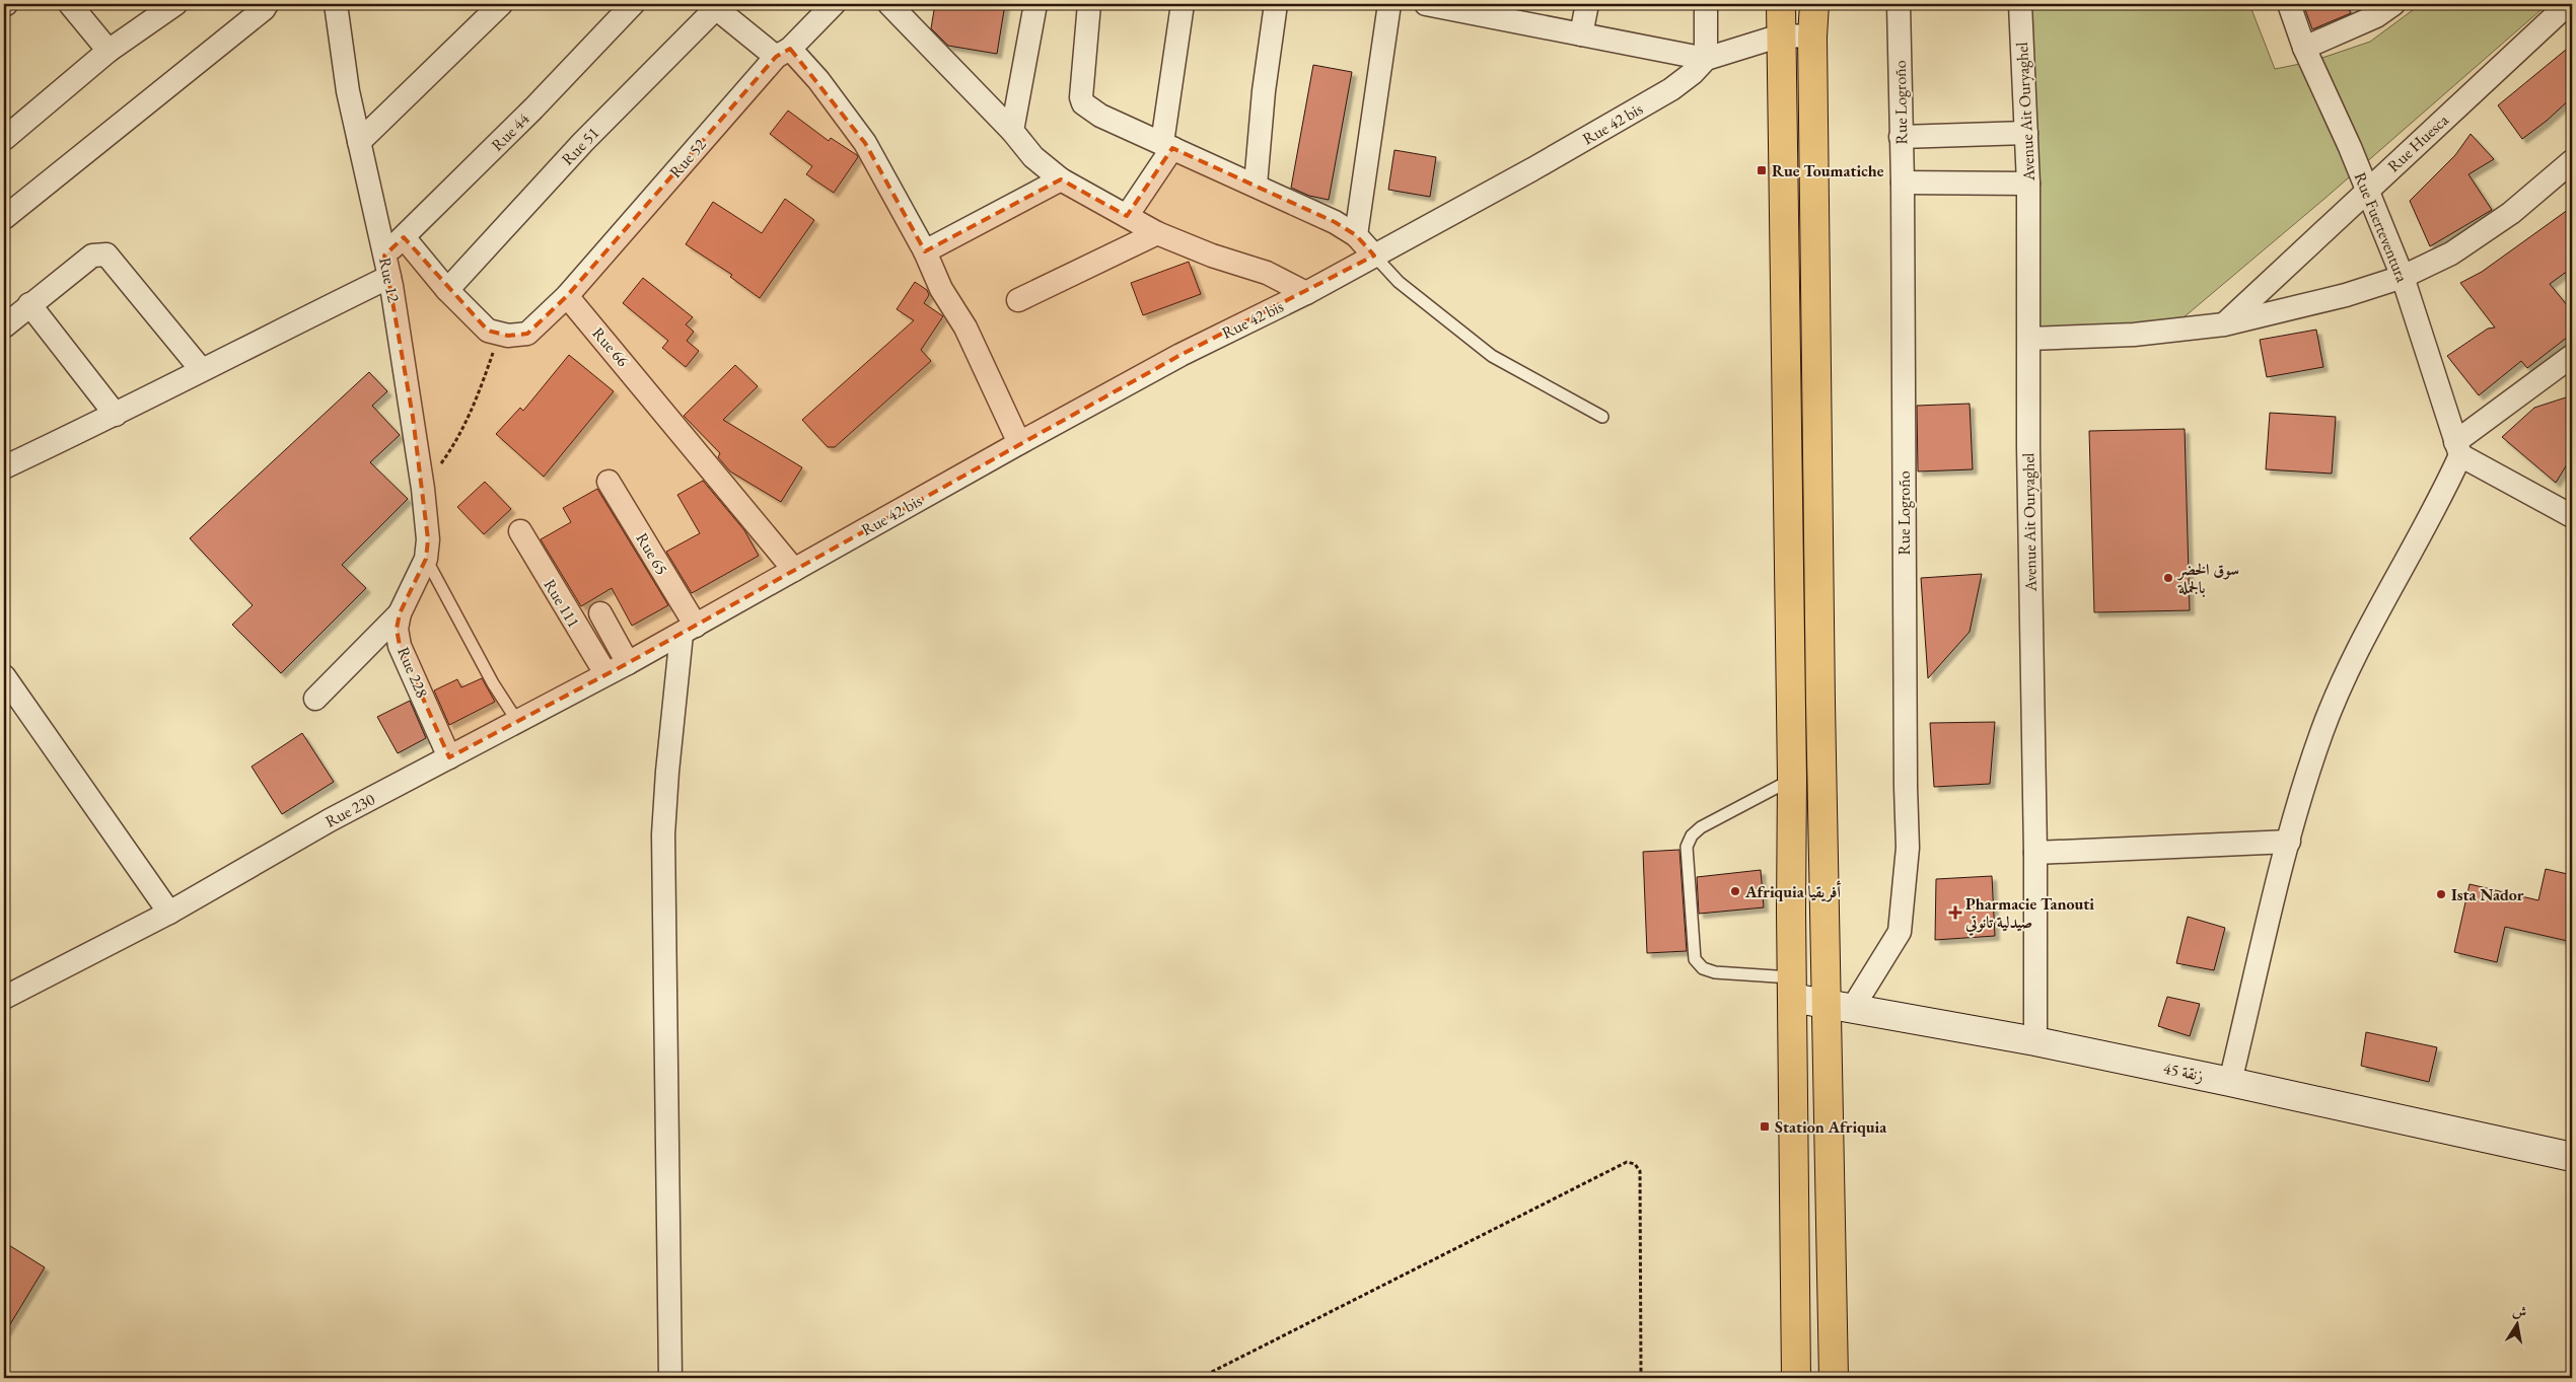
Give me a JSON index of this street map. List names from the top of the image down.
{
  "streets": {
    "street": [
      "Rue Logroño",
      "Avenue Ait Ouryaghel",
      "Rue 42 bis",
      "Rue 44",
      "Rue Huesca",
      "Rue 51",
      "Rue 52",
      "Rue Fuerteventura",
      "Rue 12",
      "Rue 66",
      "Rue 65",
      "Rue 111",
      "Rue 228",
      "Rue 230",
      "زنقة 45"
    ]
  },
  "crossings": [
    ["Rue Logroño", "زنقة 45"],
    ["Avenue Ait Ouryaghel", "زنقة 45"],
    ["Rue 42 bis", "Rue 66"],
    ["Rue 42 bis", "Rue 65"],
    ["Rue 42 bis", "Rue 230"],
    ["Rue 44", "Rue 12"],
    ["Rue Huesca", "Rue Fuerteventura"],
    ["Rue 52", "Rue 66"],
    ["Rue 12", "Rue 228"],
    ["Rue 65", "Rue 230"],
    ["Rue 111", "Rue 230"],
    ["Rue 228", "Rue 230"]
  ],
  "places": {
    "transit": ["Rue Toumatiche", "Station Afriquia"],
    "other": ["سوق الخضر بالجملة", "Afriquia أفريقيا", "Ista Nador"],
    "health": ["Pharmacie Tanouti صيدلية تانوتي"]
  },
  "north": "top"
}
